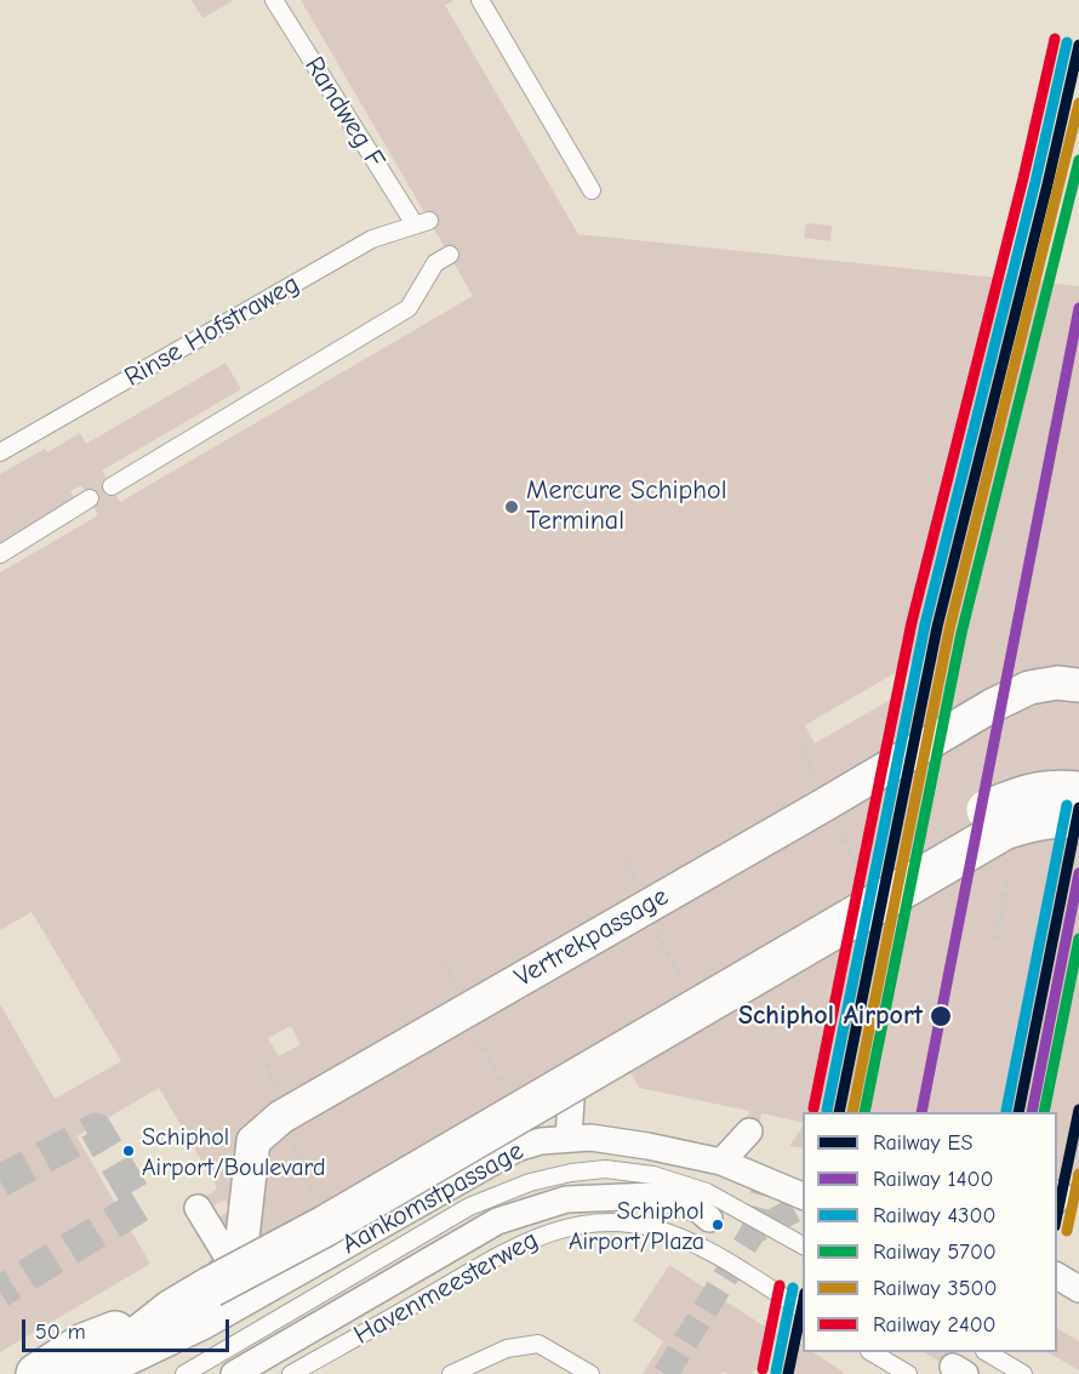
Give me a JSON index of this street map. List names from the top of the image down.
{
  "streets": {
    "street": ["Vertrekpassage", "Aankomstpassage"],
    "lane": ["Randweg F", "Rinse Hofstraweg", "Havenmeesterweg"]
  },
  "crossings": [
    ["Randweg F", "Rinse Hofstraweg"],
    ["Vertrekpassage", "Aankomstpassage"]
  ],
  "places": [
    "Mercure Schiphol Terminal",
    "Schiphol Airport",
    "Schiphol Airport/Boulevard",
    "Schiphol Airport/Plaza"
  ],
  "lines": [
    "rail line 2400",
    "rail line 4300",
    "rail line ES",
    "rail line 3500",
    "rail line 5700",
    "rail line 1400"
  ],
  "legend": [
    "Railway ES",
    "Railway 1400",
    "Railway 4300",
    "Railway 5700",
    "Railway 3500",
    "Railway 2400"
  ],
  "scale_bar": "50 m"
}
